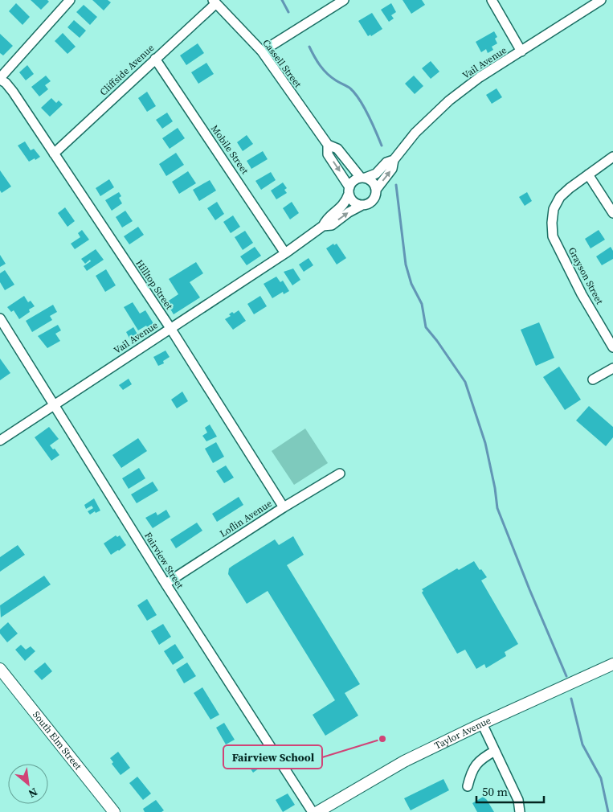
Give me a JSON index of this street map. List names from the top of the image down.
{
  "streets": {
    "street": [
      "Vail Avenue",
      "Cassell Street",
      "Cliffside Avenue",
      "Mobile Street",
      "Grayson Street",
      "Hilltop Street",
      "Loflin Avenue",
      "Fairview Street",
      "Taylor Avenue",
      "South Elm Street"
    ]
  },
  "crossings": [
    ["Vail Avenue", "Cassell Street"],
    ["Vail Avenue", "Mobile Street"],
    ["Vail Avenue", "Hilltop Street"],
    ["Vail Avenue", "Fairview Street"],
    ["Cassell Street", "Cliffside Avenue"],
    ["Cliffside Avenue", "Mobile Street"],
    ["Cliffside Avenue", "Hilltop Street"],
    ["Hilltop Street", "Loflin Avenue"],
    ["Loflin Avenue", "Fairview Street"]
  ],
  "places": ["Fairview School"],
  "scale_bar": "50 m",
  "north": "bottom right"
}
